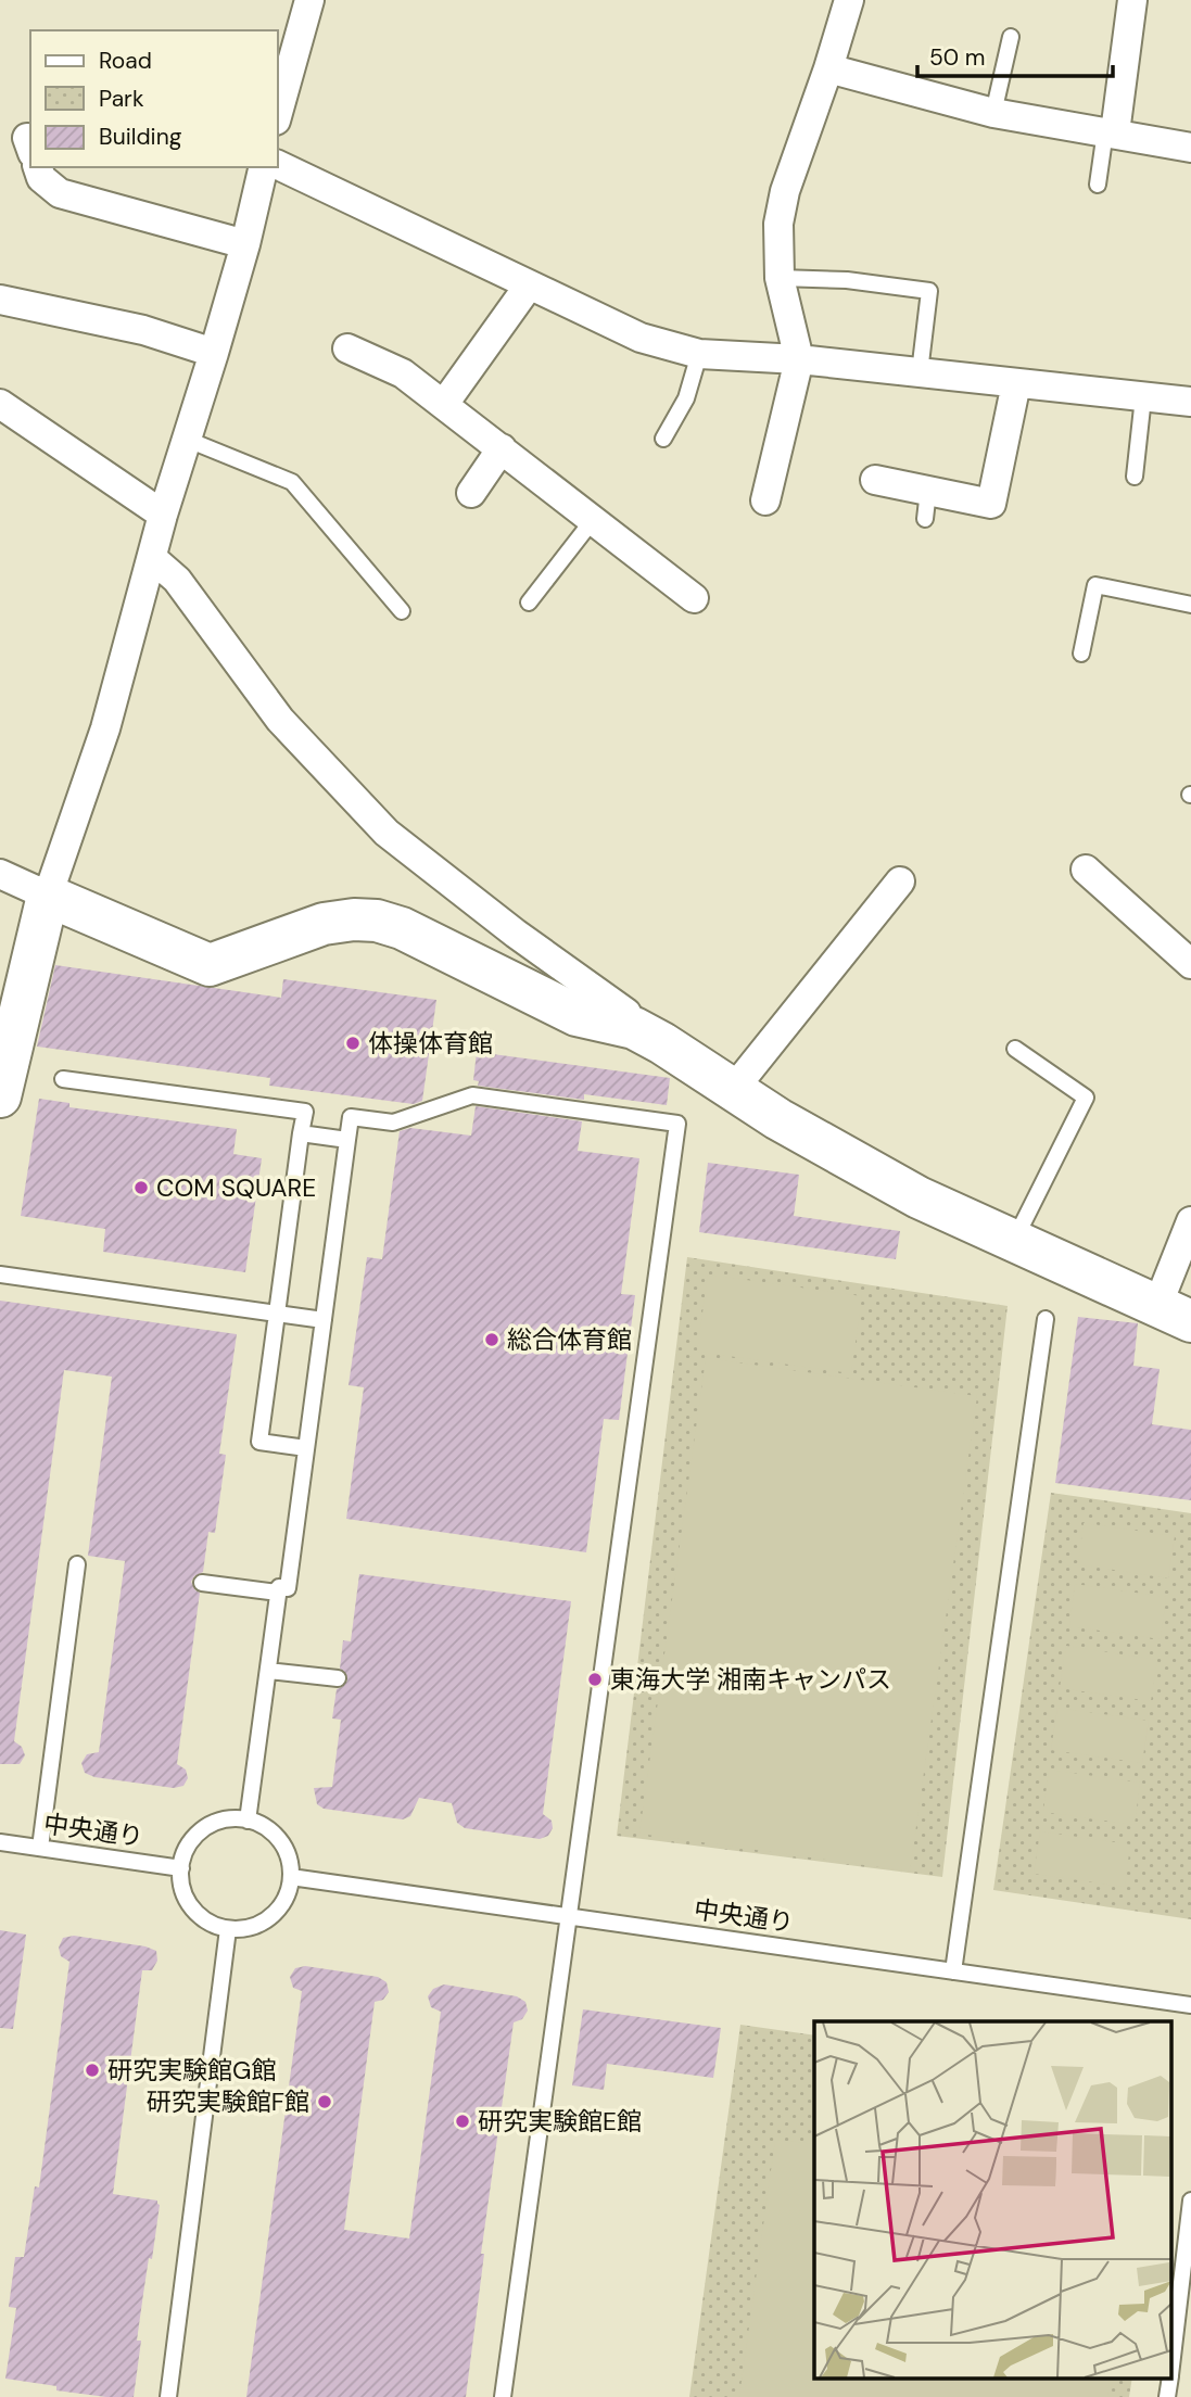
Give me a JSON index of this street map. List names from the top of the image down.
{
  "streets": {
    "lane": ["中央通り"]
  },
  "places": [
    "体操体育館",
    "COM SQUARE",
    "総合体育館",
    "東海大学 湘南キャンパス",
    "研究実験館G館",
    "研究実験館F館",
    "研究実験館E館"
  ],
  "legend": ["Road", "Park", "Building"],
  "scale_bar": "50 m"
}
